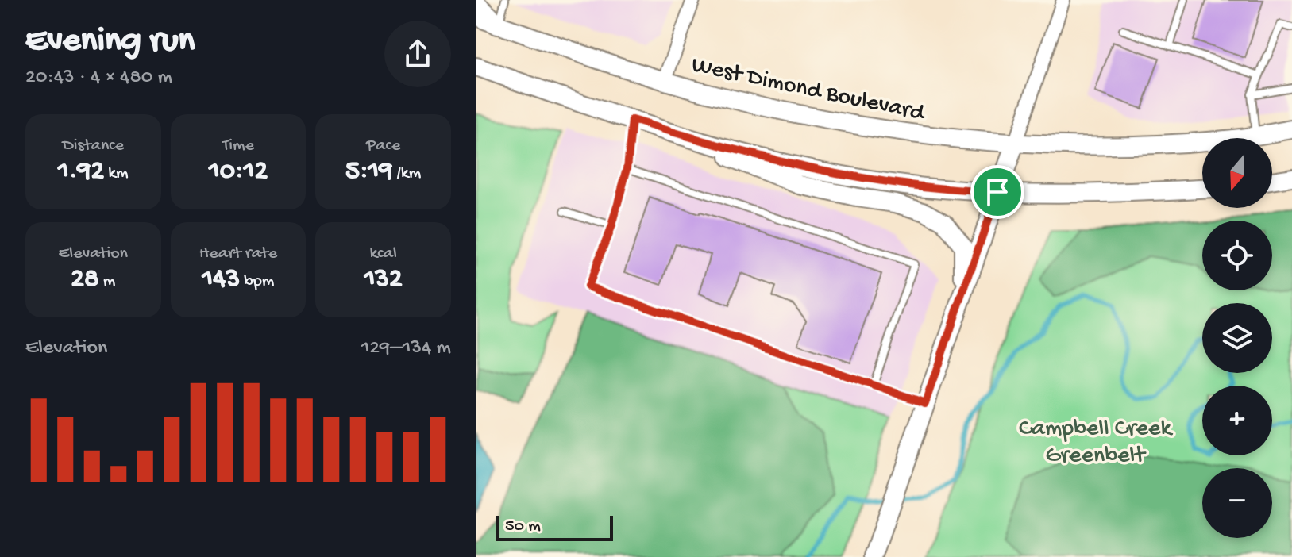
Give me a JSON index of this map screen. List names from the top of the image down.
{
  "streets": {
    "main road": ["West Dimond Boulevard"]
  },
  "parks": ["Campbell Creek Greenbelt"],
  "scale_bar": "50 m",
  "north": "bottom",
  "page": {
    "heading": ["Evening run", "20:43 · 4 × 480 m"],
    "stats": [
      ["Distance", "1.92 km"],
      ["Time", "10:12"],
      ["Pace", "5:19 /km"],
      ["Elevation", "28 m"],
      ["Heart rate", "143 bpm"],
      ["kcal", "132"]
    ],
    "map_buttons": ["+", "−"],
    "chart": ["Elevation", "129–134 m"],
    "scale": "50 m"
  }
}
